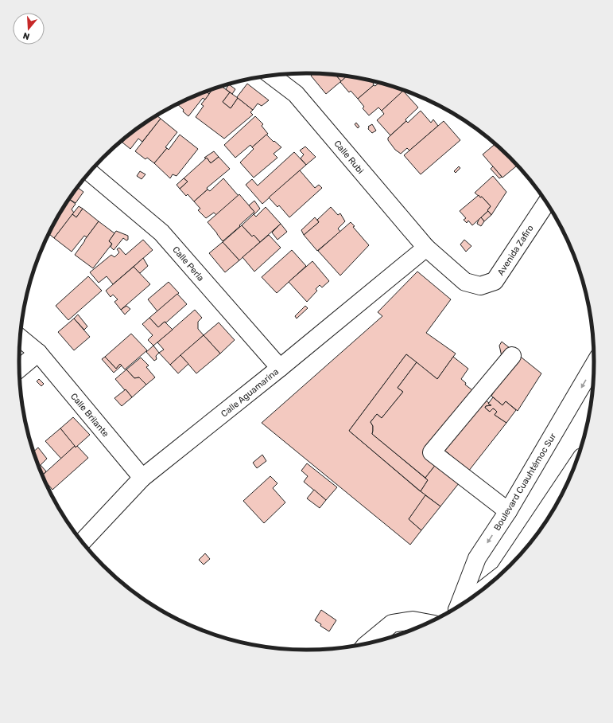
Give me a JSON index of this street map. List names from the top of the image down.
{
  "streets": {
    "street": [
      "Calle Rubi",
      "Avenida Zafiro",
      "Calle Perla",
      "Calle Aguamarina",
      "Calle Brilante",
      "Boulevard Cuauhtémoc Sur"
    ]
  },
  "crossings": [
    ["Calle Rubi", "Avenida Zafiro"],
    ["Calle Rubi", "Calle Aguamarina"],
    ["Avenida Zafiro", "Calle Aguamarina"],
    ["Calle Perla", "Calle Aguamarina"],
    ["Calle Aguamarina", "Calle Brilante"]
  ],
  "one_way": ["Boulevard Cuauhtémoc Sur"],
  "north": "bottom"
}
